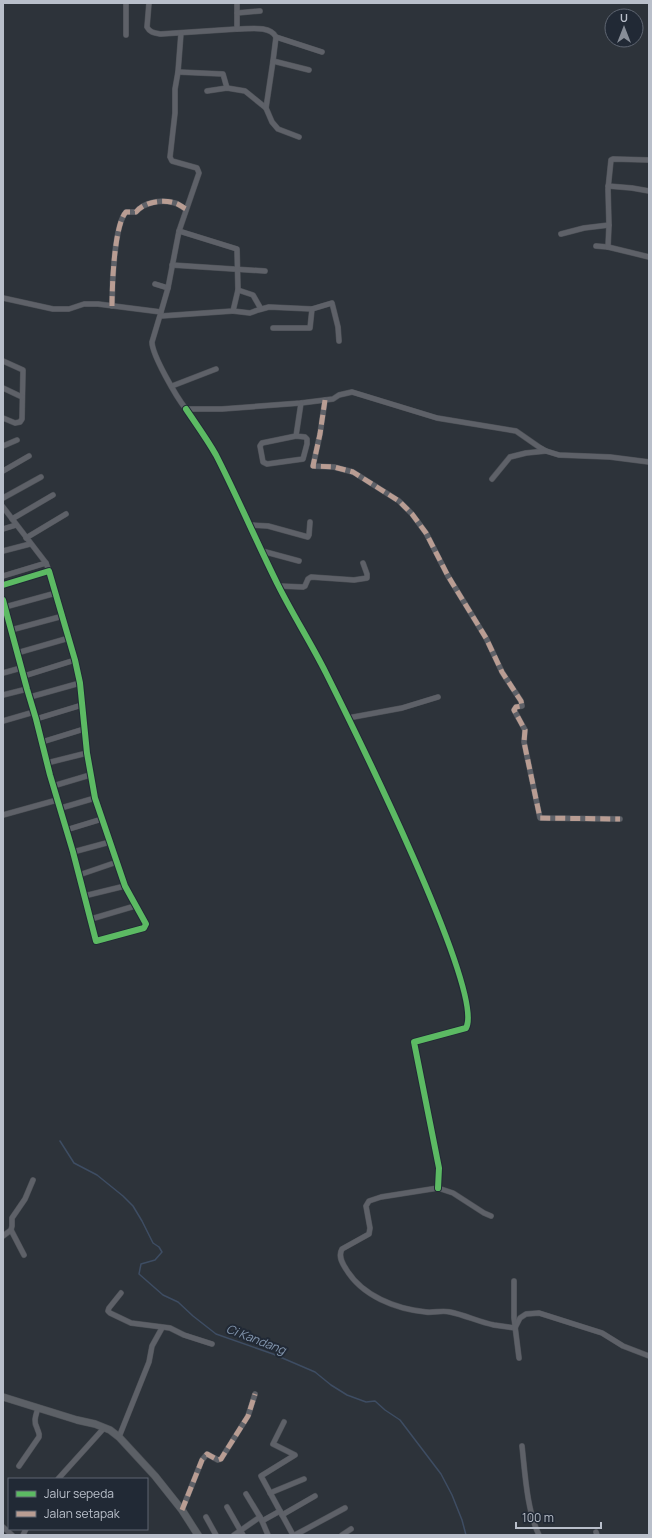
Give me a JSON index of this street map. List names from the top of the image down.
{
  "water": ["Ci Kandang"],
  "legend": ["Jalur sepeda", "Jalan setapak"],
  "scale_bar": "100 m",
  "north": "top"
}
